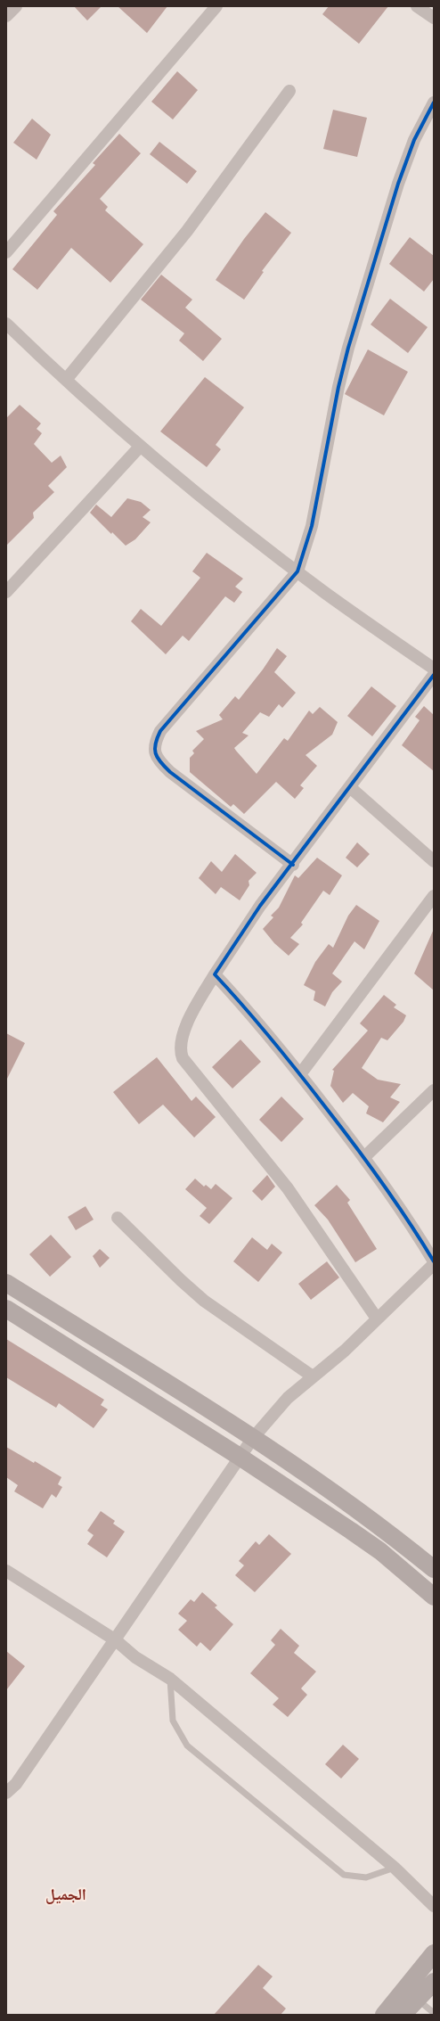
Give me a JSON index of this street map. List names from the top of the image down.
{
  "districts": ["الجميل"]
}
